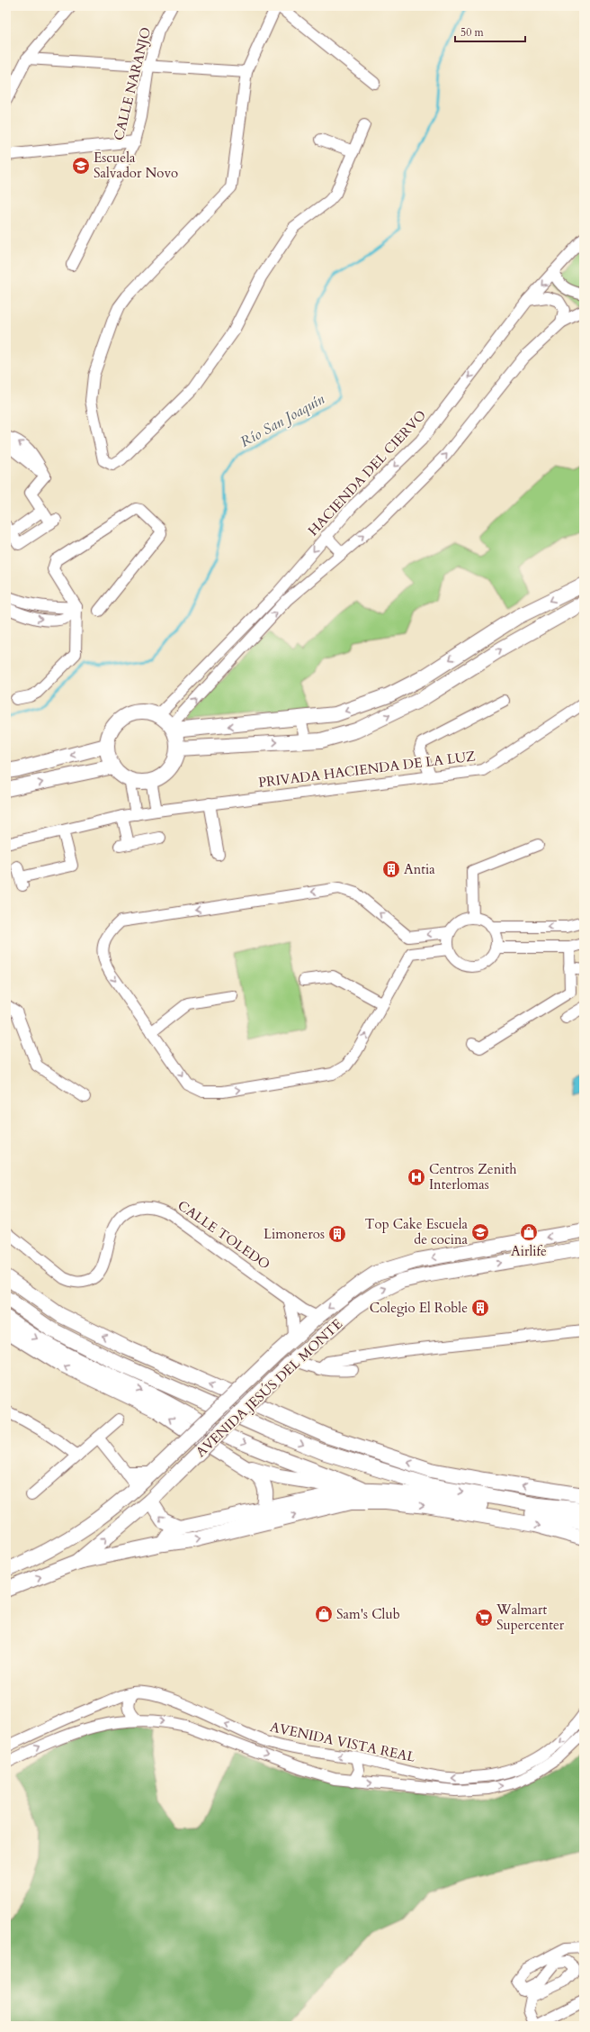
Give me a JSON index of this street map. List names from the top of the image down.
{
  "streets": {
    "main road": ["AVENIDA JESÚS DEL MONTE"],
    "street": [
      "CALLE NARANJO",
      "HACIENDA DEL CIERVO",
      "PRIVADA HACIENDA DE LA LUZ",
      "CALLE TOLEDO",
      "AVENIDA VISTA REAL"
    ]
  },
  "crossings": [
    ["CALLE TOLEDO", "AVENIDA JESÚS DEL MONTE"]
  ],
  "water": ["Río San Joaquín"],
  "places": {
    "school or university": ["Escuela Salvador Novo", "Top Cake Escuela de cocina"],
    "building": ["Antia", "Limoneros", "Colegio El Roble"],
    "hospital": ["Centros Zenith Interlomas"],
    "shop": ["Airlife", "Sam's Club"],
    "supermarket": ["Walmart Supercenter"]
  },
  "scale_bar": "50 m"
}
